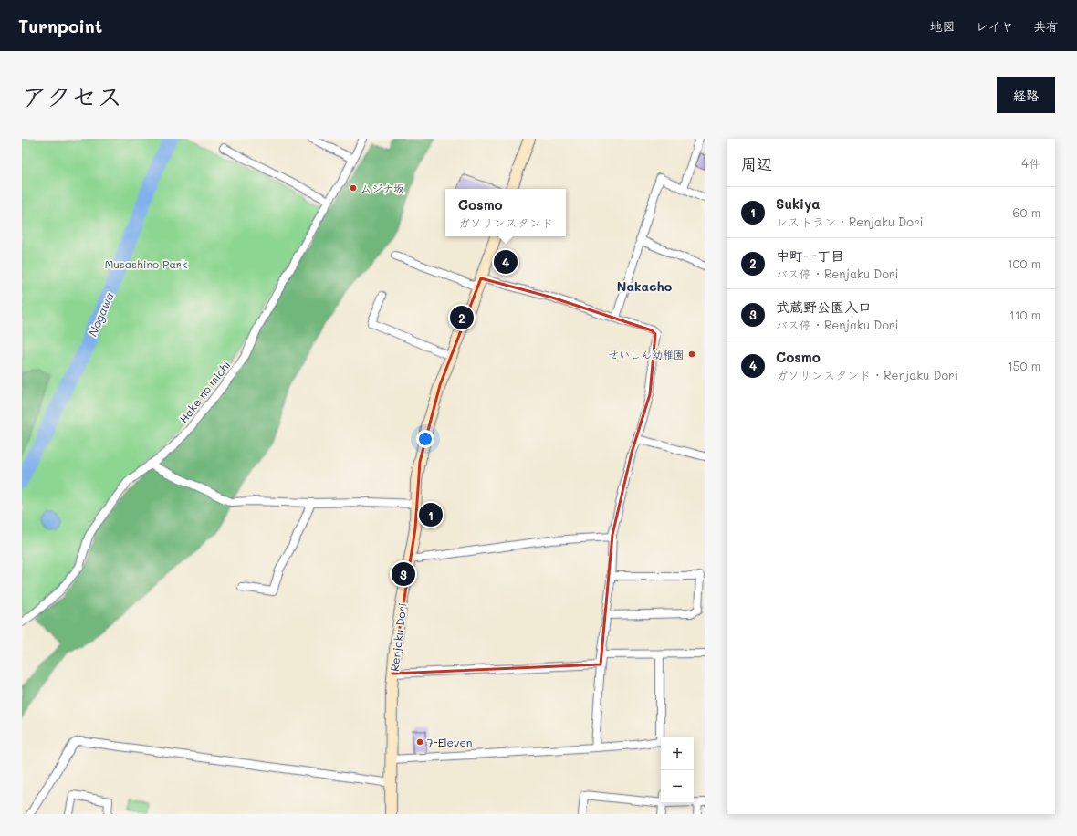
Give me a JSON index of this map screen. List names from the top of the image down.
{
  "streets": {
    "main road": ["Renjaku Dori"],
    "street": ["Hake no michi"]
  },
  "districts": ["Nakacho"],
  "water": ["Nogawa"],
  "parks": ["Musashino Park"],
  "places": ["ムジナ坂", "せいしん幼稚園", "7-Eleven"],
  "page": {
    "header": "Turnpoint",
    "nav": ["地図", "レイヤ", "共有"],
    "title": "アクセス",
    "buttons": "経路",
    "heading": ["周辺", "4件"],
    "list": [
      {
        "mark": "1",
        "name": "Sukiya",
        "note": "レストラン · Renjaku Dori",
        "value": "60 m"
      },
      {
        "mark": "2",
        "name": "中町一丁目",
        "note": "バス停 · Renjaku Dori",
        "value": "100 m"
      },
      {
        "mark": "3",
        "name": "武蔵野公園入口",
        "note": "バス停 · Renjaku Dori",
        "value": "110 m"
      },
      {
        "mark": "4",
        "name": "Cosmo",
        "note": "ガソリンスタンド · Renjaku Dori",
        "value": "150 m"
      }
    ],
    "popup": ["Cosmo", "ガソリンスタンド"],
    "pins": [
      "4",
      "2",
      "1",
      "3"
    ],
    "map_buttons": ["+", "−"]
  }
}
